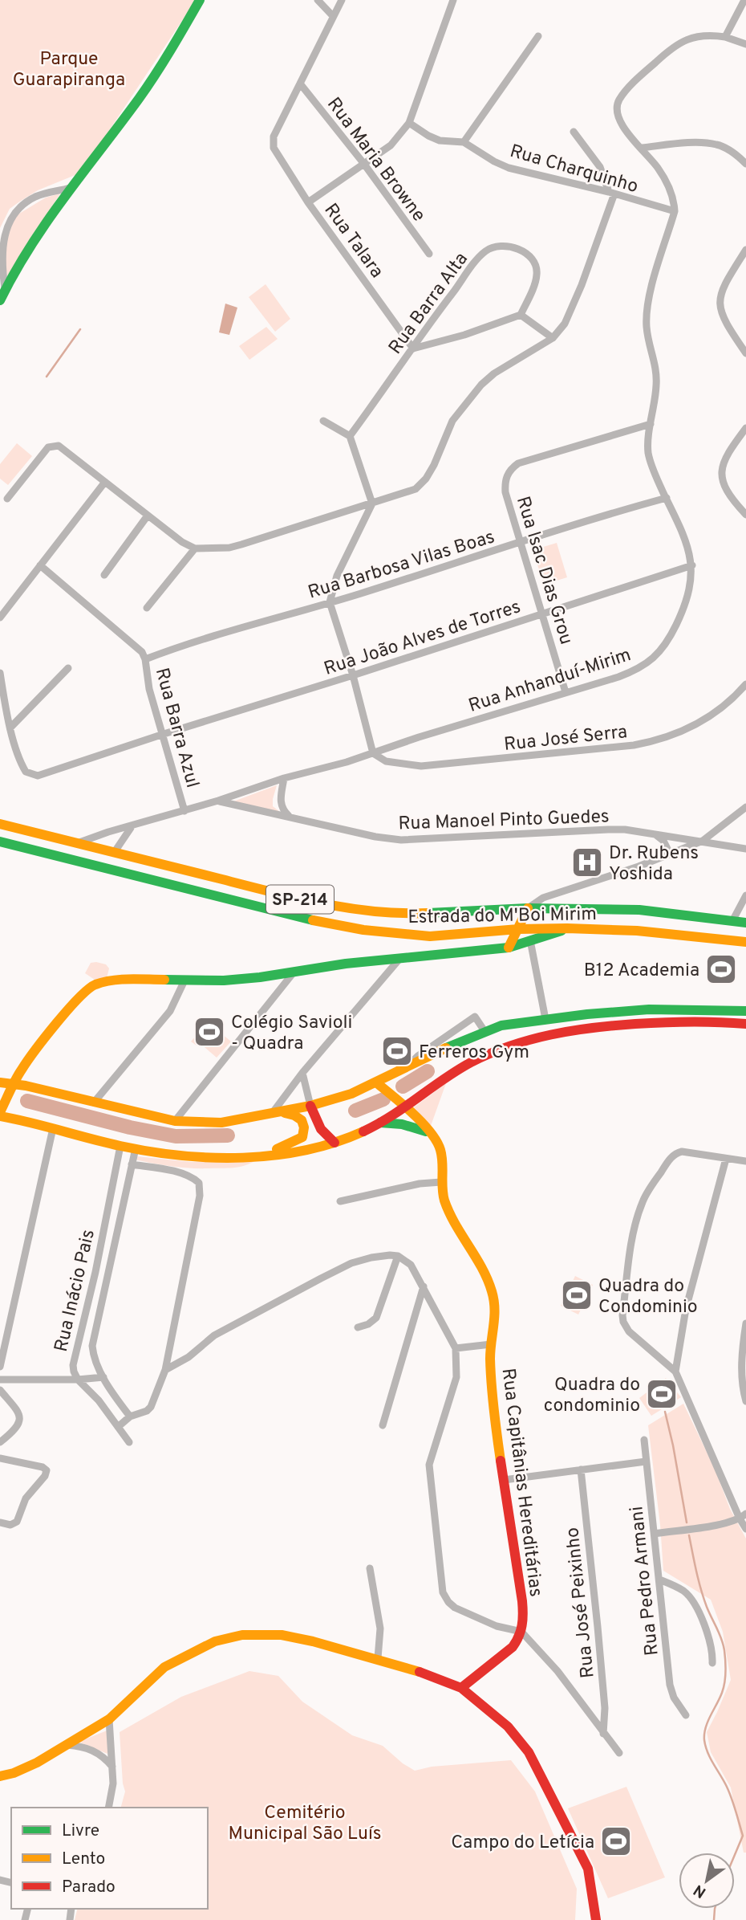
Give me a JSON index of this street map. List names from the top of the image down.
{
  "streets": {
    "main road": ["SP-214", "Estrada do M'Boi Mirim", "Rua Capitânias Hereditárias"],
    "street": [
      "Rua Maria Browne",
      "Rua Charquinho",
      "Rua Talara",
      "Rua Barra Alta",
      "Rua Barbosa Vilas Boas",
      "Rua Isac Dias Grou",
      "Rua João Alves de Torres",
      "Rua Anhanduí-Mirim",
      "Rua Barra Azul",
      "Rua José Serra",
      "Rua Manoel Pinto Guedes",
      "Rua Inácio Pais",
      "Rua Pedro Armani",
      "Rua José Peixinho"
    ]
  },
  "crossings": [
    ["Rua Maria Browne", "Rua Talara"],
    ["Rua Charquinho", "Rua Anhanduí-Mirim"],
    ["Rua Talara", "Rua Barra Alta"],
    ["Rua Barbosa Vilas Boas", "Rua Isac Dias Grou"],
    ["Rua Barbosa Vilas Boas", "Rua Anhanduí-Mirim"],
    ["Rua Barbosa Vilas Boas", "Rua Barra Azul"],
    ["Rua Isac Dias Grou", "Rua João Alves de Torres"],
    ["Rua Isac Dias Grou", "Rua Anhanduí-Mirim"],
    ["Rua João Alves de Torres", "Rua Anhanduí-Mirim"],
    ["Rua João Alves de Torres", "Rua Barra Azul"],
    ["Rua Anhanduí-Mirim", "Rua Barra Azul"],
    ["Rua Anhanduí-Mirim", "Rua José Serra"],
    ["Rua Anhanduí-Mirim", "Rua Manoel Pinto Guedes"],
    ["Rua Anhanduí-Mirim", "Estrada do M'Boi Mirim"]
  ],
  "parks": ["Parque Guarapiranga", "Cemitério Municipal São Luís"],
  "places": {
    "hospital": ["Dr. Rubens Yoshida"],
    "sports": [
      "B12 Academia",
      "Colégio Savioli - Quadra",
      "Ferreros Gym",
      "Quadra do Condominio",
      "Quadra do condominio",
      "Campo do Letícia"
    ]
  },
  "legend": ["Livre", "Lento", "Parado"],
  "north": "bottom left"
}
